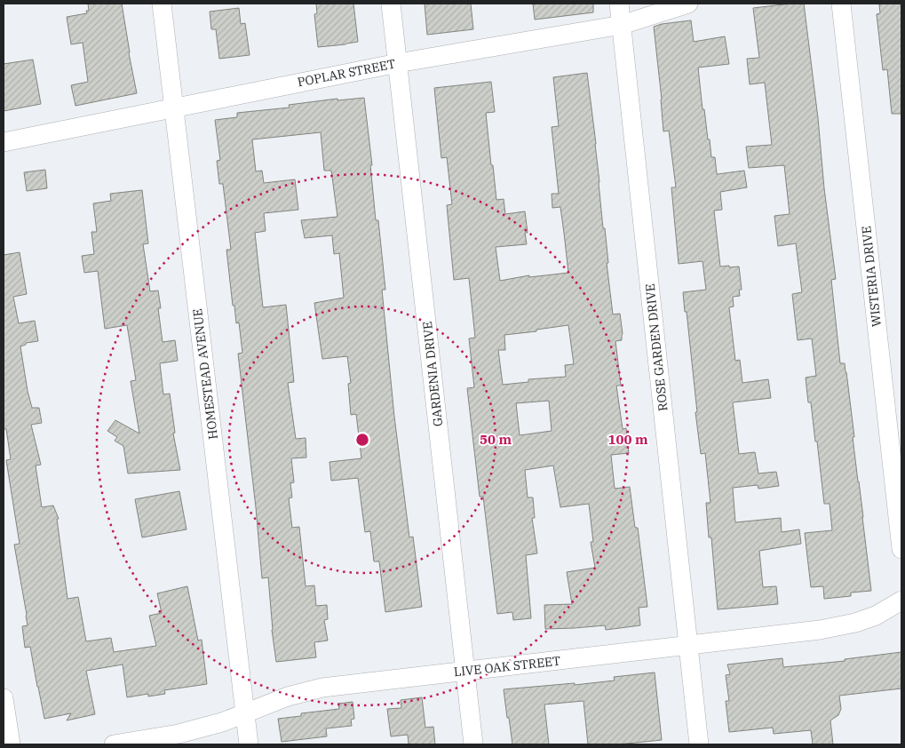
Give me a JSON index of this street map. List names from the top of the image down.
{
  "streets": {
    "street": [
      "POPLAR STREET",
      "WISTERIA DRIVE",
      "ROSE GARDEN DRIVE",
      "HOMESTEAD AVENUE",
      "GARDENIA DRIVE",
      "LIVE OAK STREET"
    ]
  },
  "crossings": [
    ["POPLAR STREET", "ROSE GARDEN DRIVE"],
    ["POPLAR STREET", "HOMESTEAD AVENUE"],
    ["POPLAR STREET", "GARDENIA DRIVE"],
    ["ROSE GARDEN DRIVE", "LIVE OAK STREET"],
    ["HOMESTEAD AVENUE", "LIVE OAK STREET"],
    ["GARDENIA DRIVE", "LIVE OAK STREET"]
  ],
  "rings": ["50 m", "100 m"]
}
